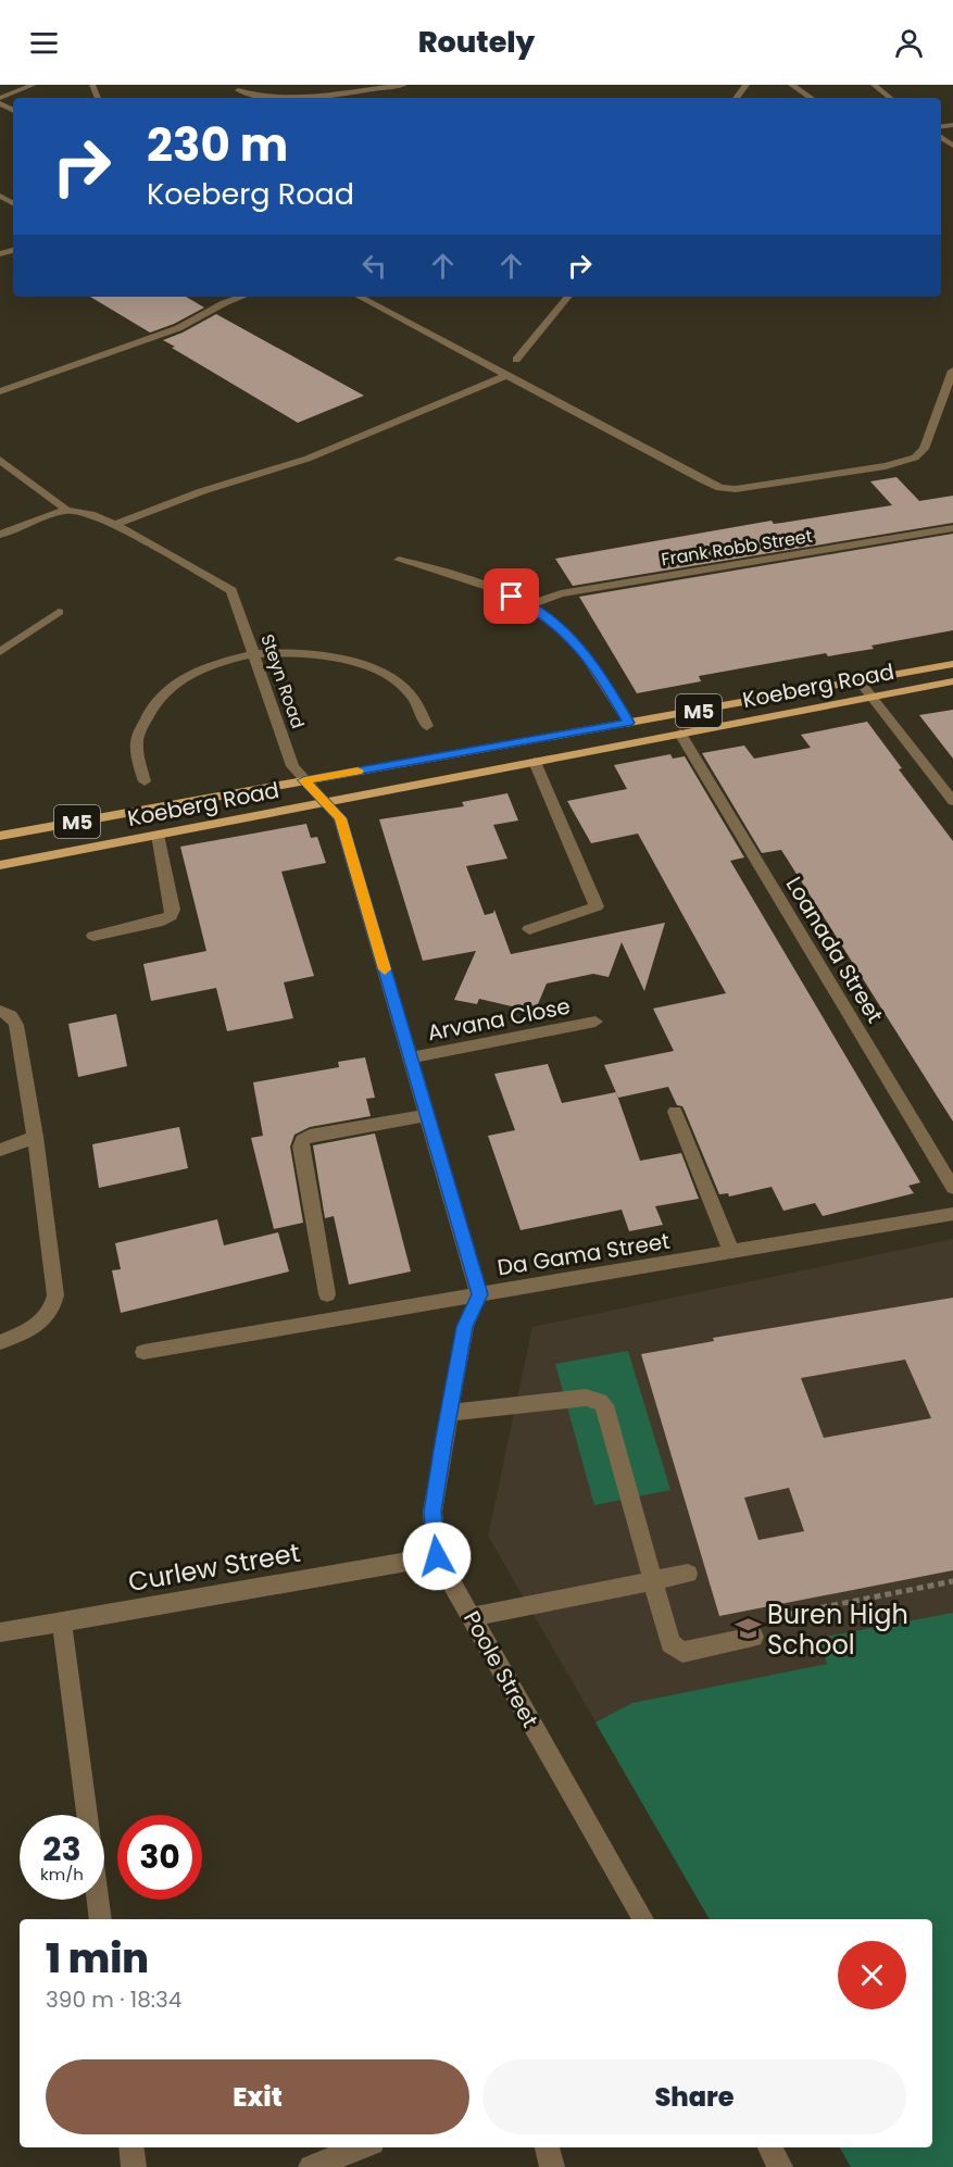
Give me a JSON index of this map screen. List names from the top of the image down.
{
  "streets": {
    "main road": ["Koeberg Road", "M5"],
    "street": [
      "Frank Robb Street",
      "Steyn Road",
      "Loanada Street",
      "Arvana Close",
      "Da Gama Street",
      "Curlew Street",
      "Poole Street"
    ]
  },
  "crossings": [
    ["Steyn Road", "Koeberg Road"],
    ["Koeberg Road", "Loanada Street"],
    ["Da Gama Street", "Poole Street"],
    ["Curlew Street", "Poole Street"]
  ],
  "places": {
    "school or university": ["Buren High School"]
  },
  "page": {
    "header": "Routely",
    "turn": ["230 m", "Koeberg Road"],
    "speed": "23 km/h",
    "limit": "30",
    "heading": ["1 min", "390 m · 18:34"],
    "buttons": ["Exit", "Share"]
  }
}
